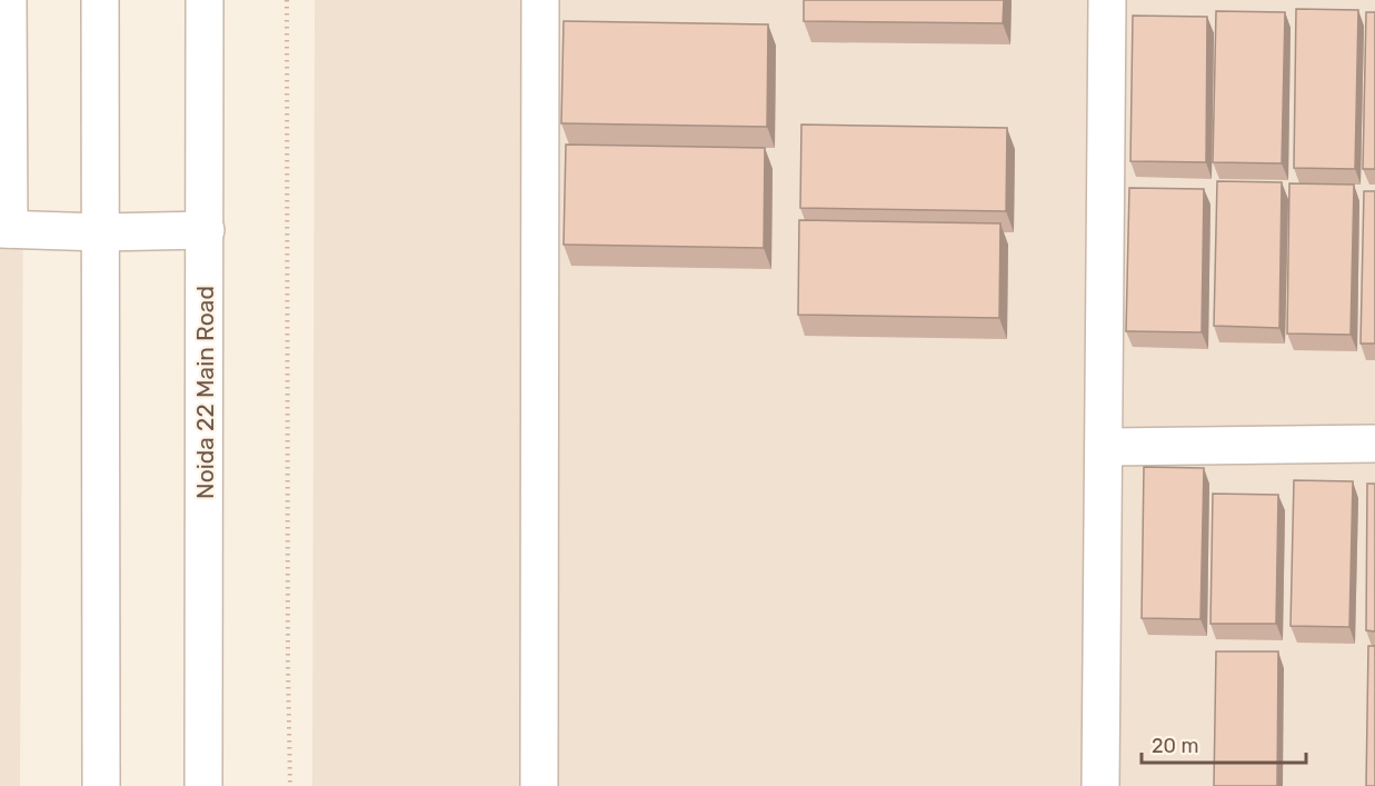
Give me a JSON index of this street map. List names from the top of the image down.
{
  "streets": {
    "street": ["Noida 22 Main Road"]
  },
  "scale_bar": "20 m"
}
